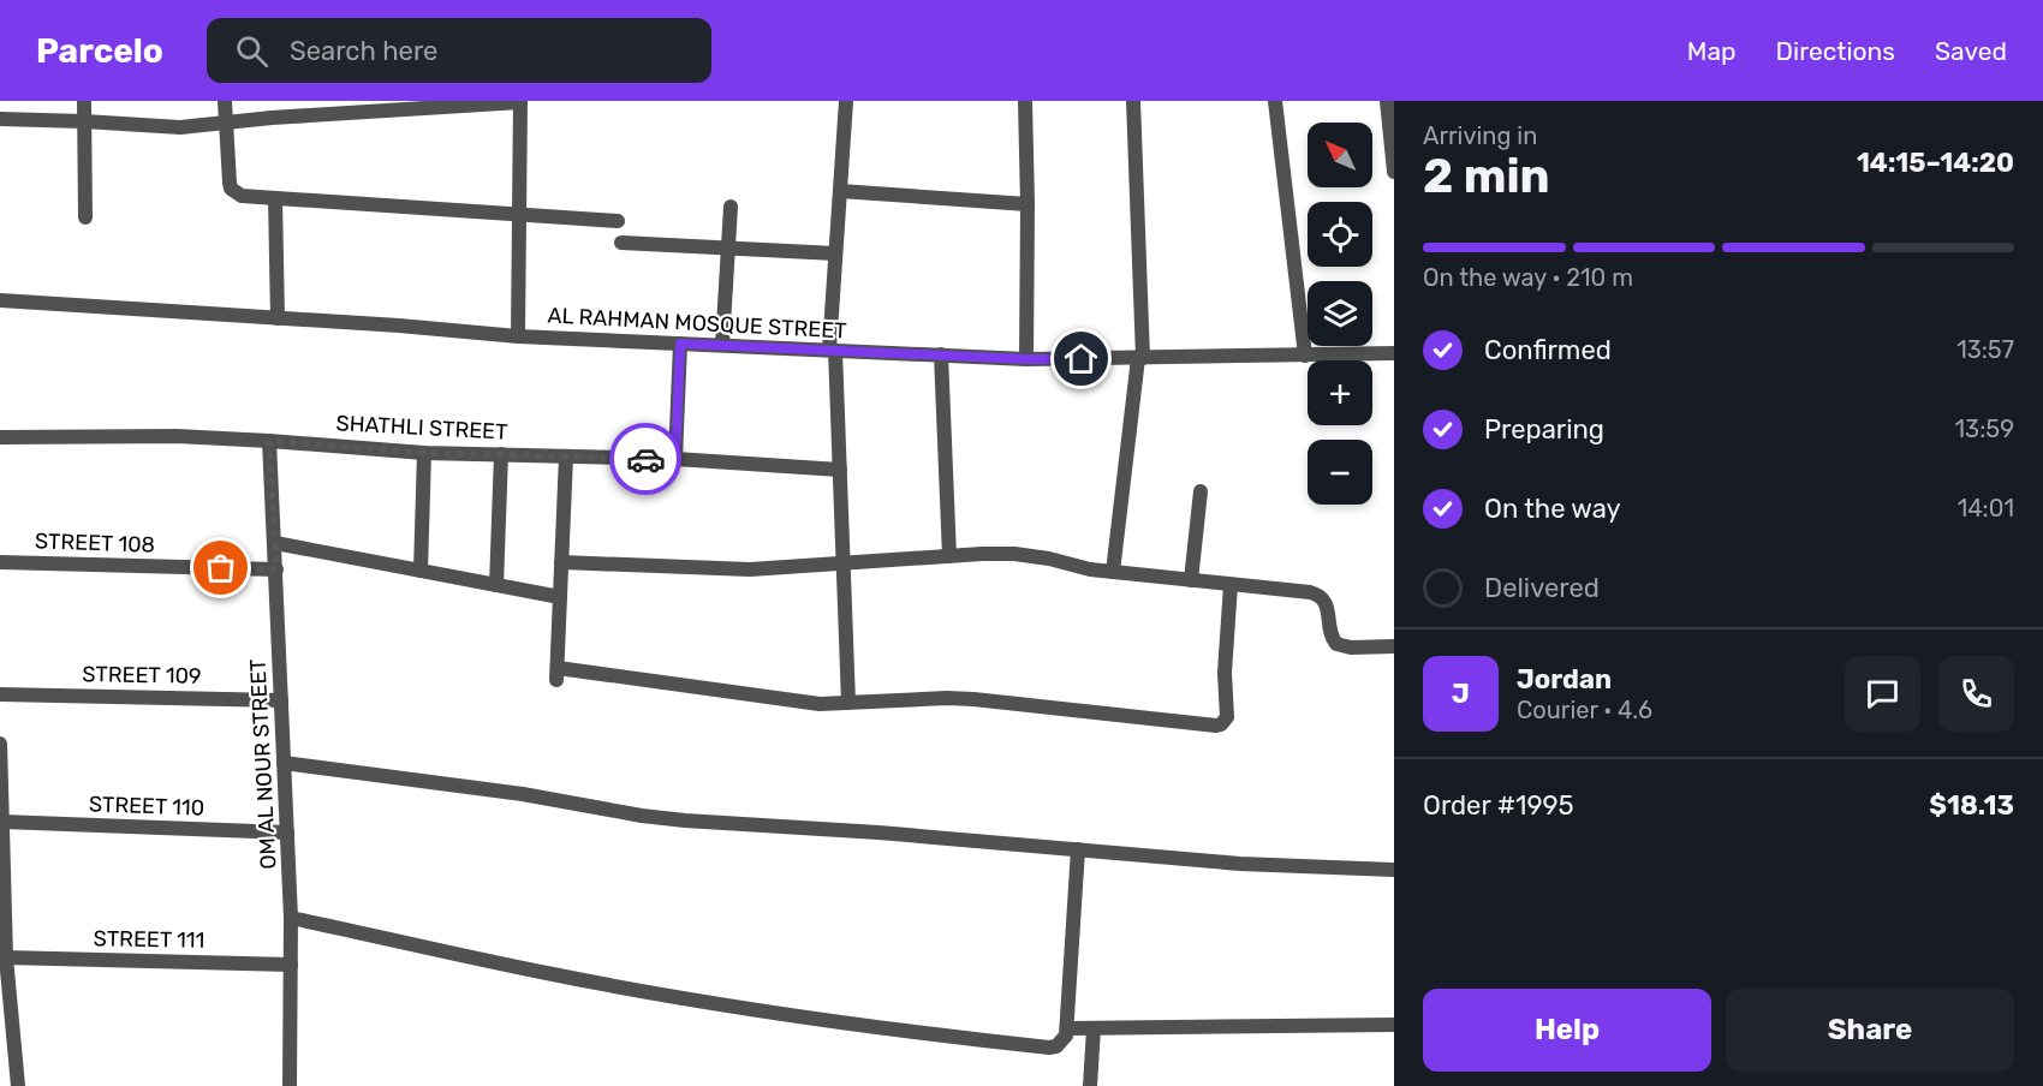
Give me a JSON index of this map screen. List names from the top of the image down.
{
  "streets": {
    "street": [
      "AL RAHMAN MOSQUE STREET",
      "SHATHLI STREET",
      "STREET 108",
      "STREET 109",
      "OM AL NOUR STREET",
      "STREET 110",
      "STREET 111"
    ]
  },
  "crossings": [
    ["SHATHLI STREET", "OM AL NOUR STREET"],
    ["STREET 108", "OM AL NOUR STREET"],
    ["STREET 109", "OM AL NOUR STREET"],
    ["OM AL NOUR STREET", "STREET 110"],
    ["OM AL NOUR STREET", "STREET 111"]
  ],
  "north": "top left",
  "page": {
    "header": "Parcelo",
    "search": "Search here",
    "nav": ["Map", "Directions", "Saved"],
    "heading": ["2 min", "Arriving in", "14:15–14:20"],
    "panel": [
      "Jordan",
      "Courier · 4.6",
      "Order #1995",
      "$18.13"
    ],
    "map_buttons": ["+", "−"],
    "bar": "On the way · 210 m",
    "list": [
      ["Confirmed", "13:57"],
      ["Preparing", "13:59"],
      ["On the way", "14:01"],
      "Delivered"
    ],
    "round": "J",
    "buttons": ["Help", "Share"]
  }
}
